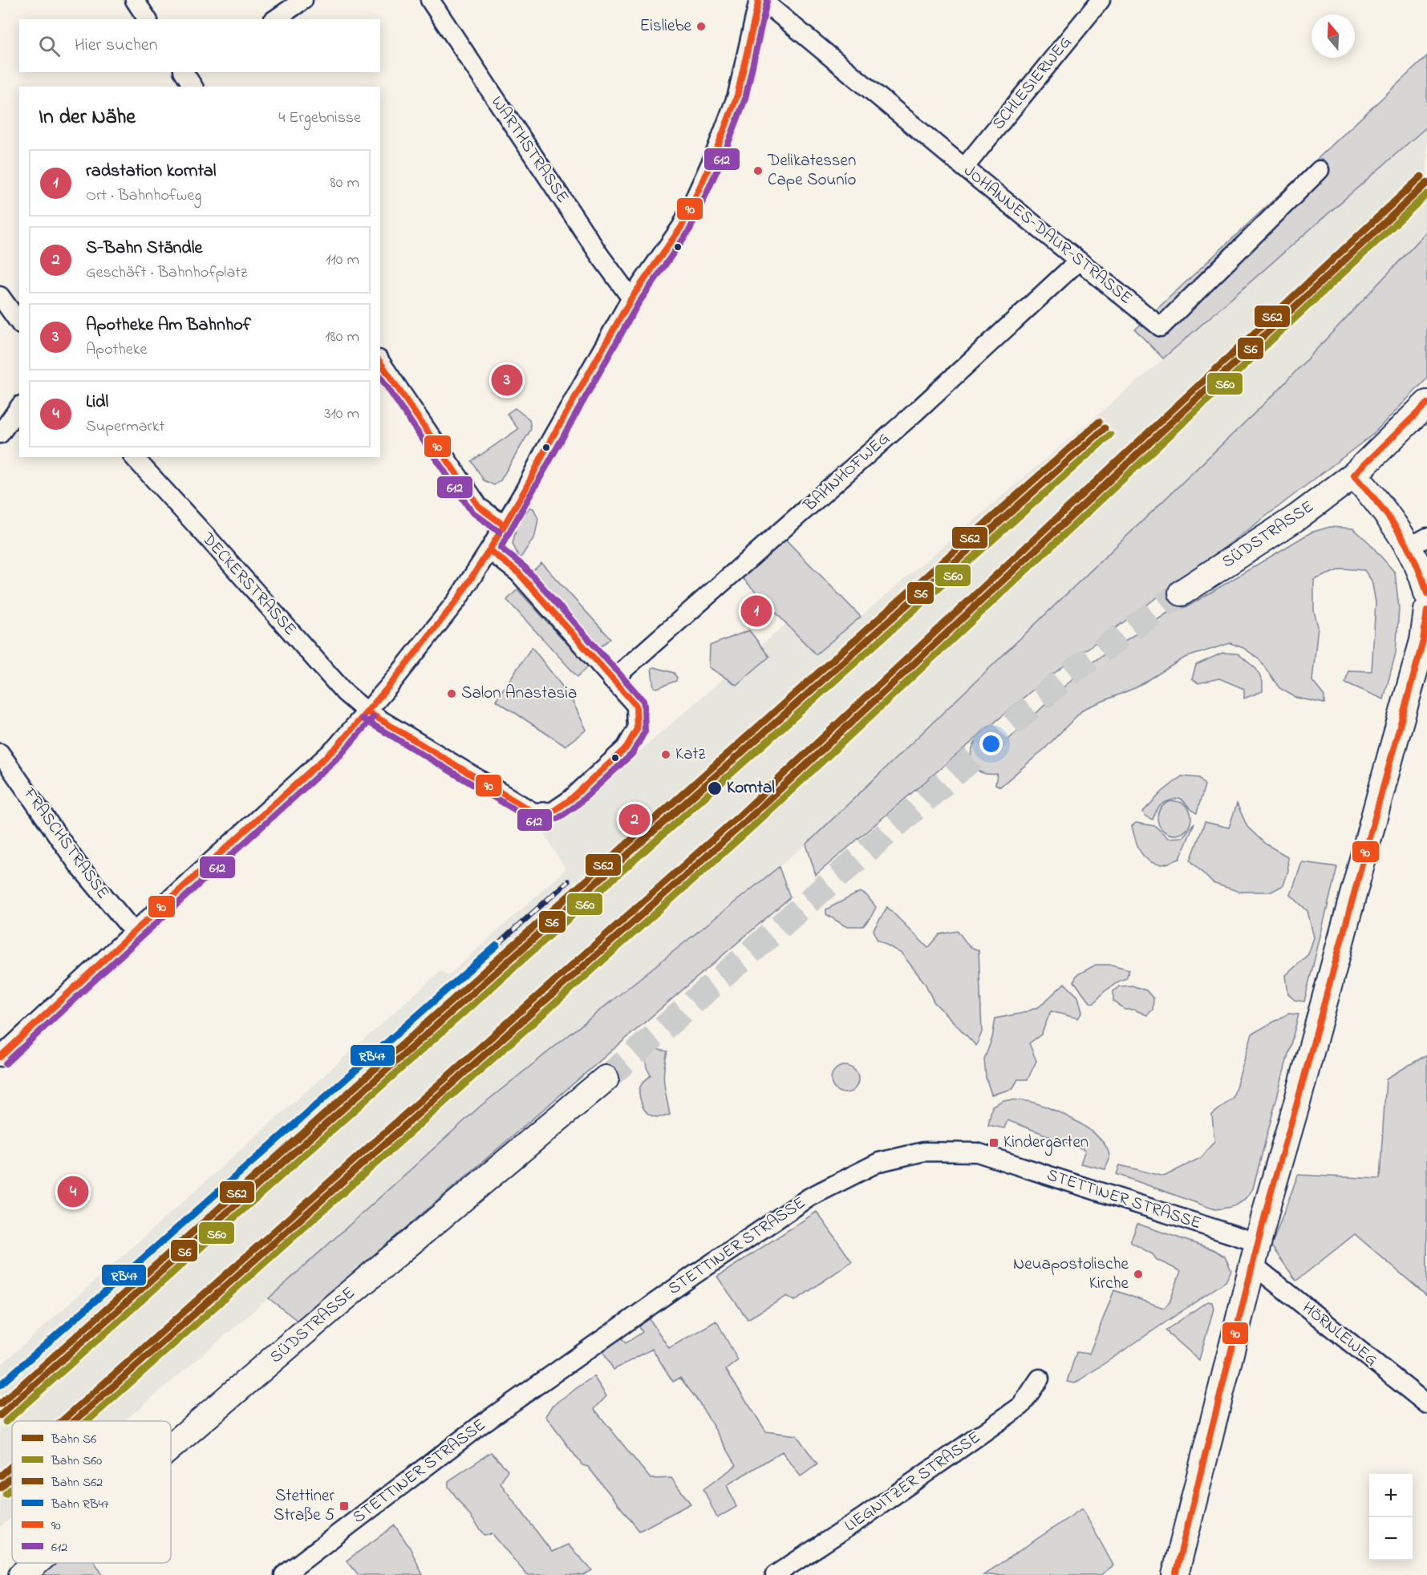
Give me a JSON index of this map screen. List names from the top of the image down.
{
  "streets": {
    "main road": ["SÜDSTRASSE"],
    "street": [
      "SCHLESIERWEG",
      "WARTHSTRASSE",
      "JOHANNES-DAUR-STRASSE",
      "BAHNHOFWEG",
      "DECKERSTRASSE",
      "FRASCHSTRASSE",
      "STETTINER STRASSE",
      "HÖRNLEWEG",
      "LIEGNITZER STRASSE"
    ]
  },
  "crossings": [
    ["SCHLESIERWEG", "JOHANNES-DAUR-STRASSE"],
    ["JOHANNES-DAUR-STRASSE", "BAHNHOFWEG"],
    ["BAHNHOFWEG", "DECKERSTRASSE"],
    ["STETTINER STRASSE", "HÖRNLEWEG"]
  ],
  "places": {
    "other": [
      "Eisliebe",
      "Delikatessen Cape Sounío",
      "Salon Anastasia",
      "Katz",
      "Korntal",
      "Neuapostolische Kirche"
    ],
    "transit": ["Kindergarten", "Stettiner Straße 5"]
  },
  "lines": [
    "transit line 90",
    "transit line 612",
    "rail line S62",
    "rail line S6",
    "rail line S60",
    "rail line RB47"
  ],
  "legend": [
    "Bahn S6",
    "Bahn S60",
    "Bahn S62",
    "Bahn RB47",
    "90",
    "612"
  ],
  "north": "top",
  "page": {
    "search": "Hier suchen",
    "heading": ["In der Nähe", "4 Ergebnisse"],
    "list": [
      {
        "mark": "1",
        "name": "radstation korntal",
        "note": "Ort · Bahnhofweg",
        "value": "80 m"
      },
      {
        "mark": "2",
        "name": "S-Bahn Ständle",
        "note": "Geschäft · Bahnhofplatz",
        "value": "110 m"
      },
      {
        "mark": "3",
        "name": "Apotheke Am Bahnhof",
        "note": "Apotheke",
        "value": "180 m"
      },
      {
        "mark": "4",
        "name": "Lidl",
        "note": "Supermarkt",
        "value": "310 m"
      }
    ],
    "pins": [
      "3",
      "1",
      "2",
      "4"
    ],
    "map_buttons": ["+", "−"]
  }
}
